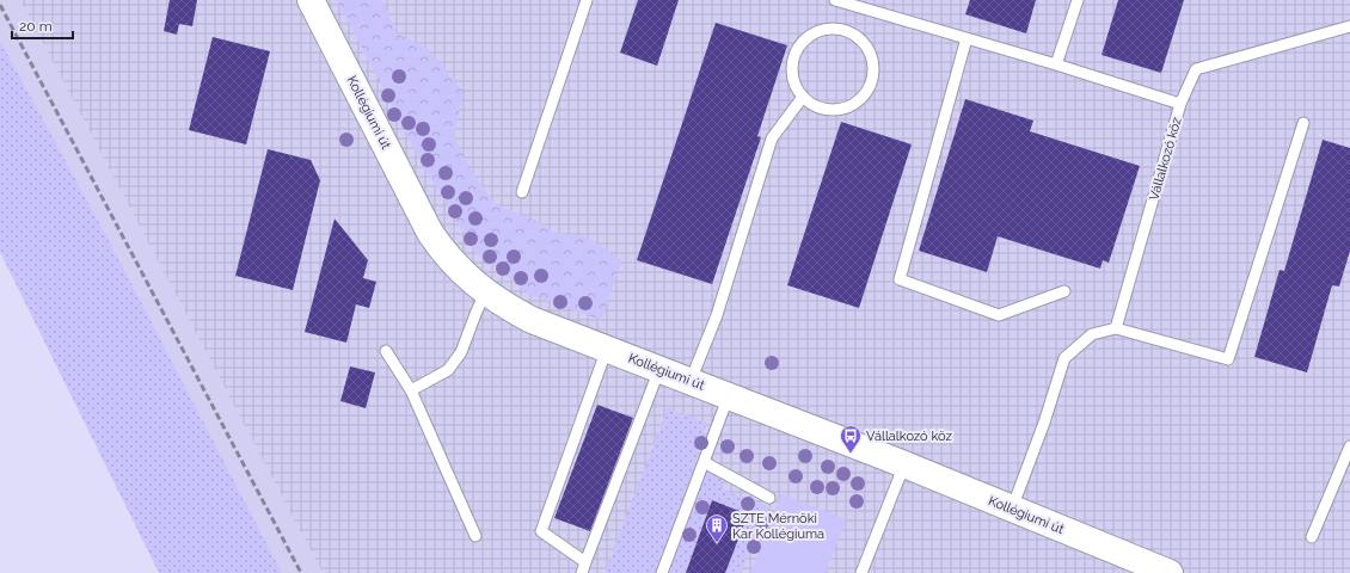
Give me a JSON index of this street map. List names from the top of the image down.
{
  "streets": {
    "street": ["Kollégiumi út"],
    "lane": ["Vállalkozó köz"]
  },
  "places": {
    "bus stop": ["Vállalkozó köz"],
    "building": ["SZTE Mérnöki Kar Kollégiuma"]
  },
  "scale_bar": "20 m"
}
